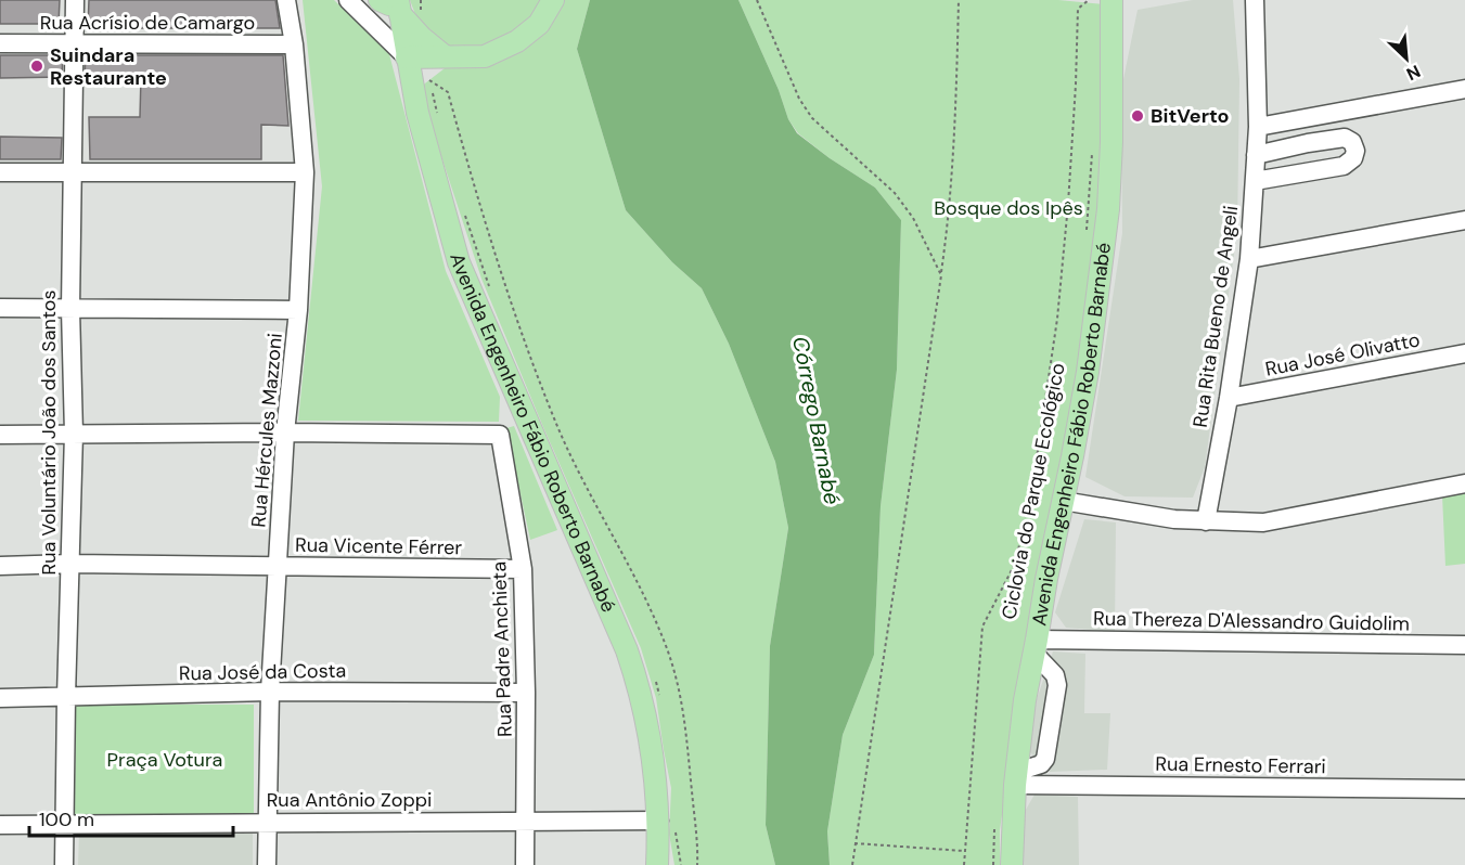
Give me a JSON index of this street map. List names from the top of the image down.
{
  "streets": {
    "main road": ["Avenida Engenheiro Fábio Roberto Barnabé"],
    "street": [
      "Rua Acrísio de Camargo",
      "Rua Rita Bueno de Angeli",
      "Rua José Olivatto",
      "Rua Hércules Mazzoni",
      "Rua Voluntário João dos Santos",
      "Rua Vicente Férrer",
      "Rua Thereza D'Alessandro Guidolim",
      "Rua Padre Anchieta",
      "Rua José da Costa",
      "Rua Ernesto Ferrari",
      "Rua Antônio Zoppi"
    ]
  },
  "crossings": [
    ["Rua Acrísio de Camargo", "Rua Hércules Mazzoni"],
    ["Rua Acrísio de Camargo", "Rua Voluntário João dos Santos"],
    ["Rua Rita Bueno de Angeli", "Rua José Olivatto"],
    ["Rua Hércules Mazzoni", "Rua Vicente Férrer"],
    ["Rua Hércules Mazzoni", "Rua Padre Anchieta"],
    ["Rua Hércules Mazzoni", "Rua José da Costa"],
    ["Rua Hércules Mazzoni", "Rua Antônio Zoppi"],
    ["Rua Voluntário João dos Santos", "Rua Vicente Férrer"],
    ["Rua Voluntário João dos Santos", "Rua José da Costa"],
    ["Rua Voluntário João dos Santos", "Rua Antônio Zoppi"],
    ["Avenida Engenheiro Fábio Roberto Barnabé", "Rua Thereza D'Alessandro Guidolim"],
    ["Avenida Engenheiro Fábio Roberto Barnabé", "Rua Ernesto Ferrari"],
    ["Avenida Engenheiro Fábio Roberto Barnabé", "Rua Antônio Zoppi"],
    ["Rua Vicente Férrer", "Rua Padre Anchieta"],
    ["Rua Padre Anchieta", "Rua José da Costa"],
    ["Rua Padre Anchieta", "Rua Antônio Zoppi"]
  ],
  "water": ["Córrego Barnabé"],
  "parks": ["Bosque dos Ipês", "Praça Votura"],
  "places": ["Suindara Restaurante", "BitVerto"],
  "scale_bar": "100 m",
  "north": "bottom right"
}
